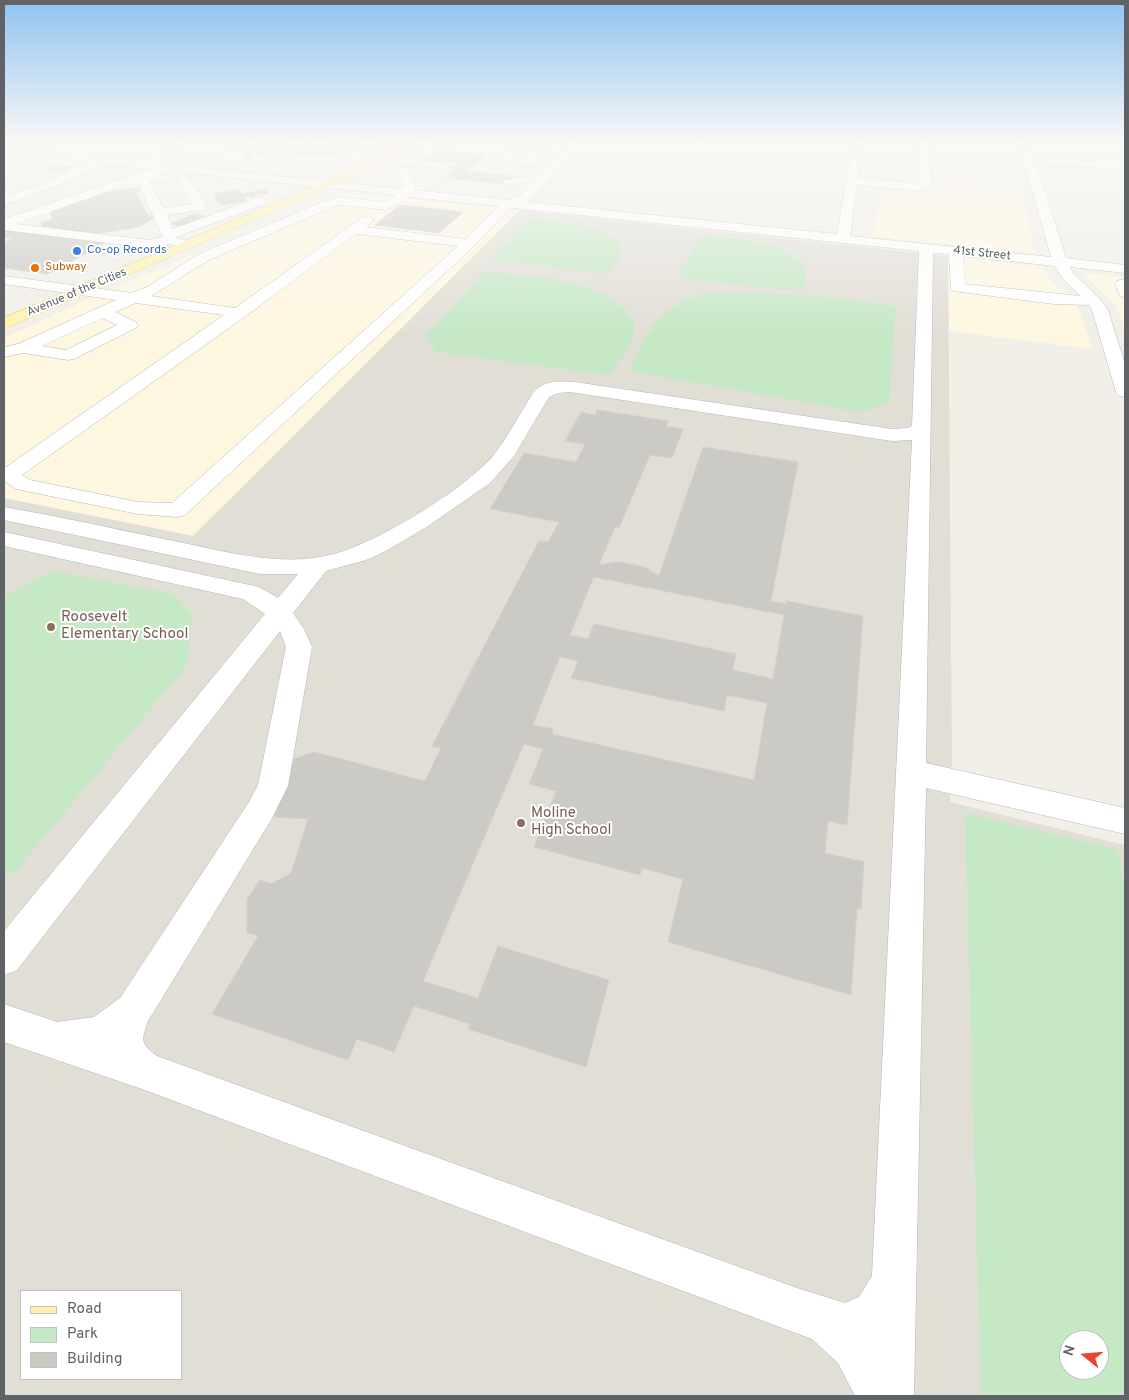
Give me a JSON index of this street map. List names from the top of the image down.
{
  "streets": {
    "main road": ["Avenue of the Cities"],
    "street": ["41st Street"]
  },
  "places": [
    "Co-op Records",
    "Subway",
    "Roosevelt Elementary School",
    "Moline High School"
  ],
  "legend": ["Road", "Park", "Building"],
  "north": "left"
}
